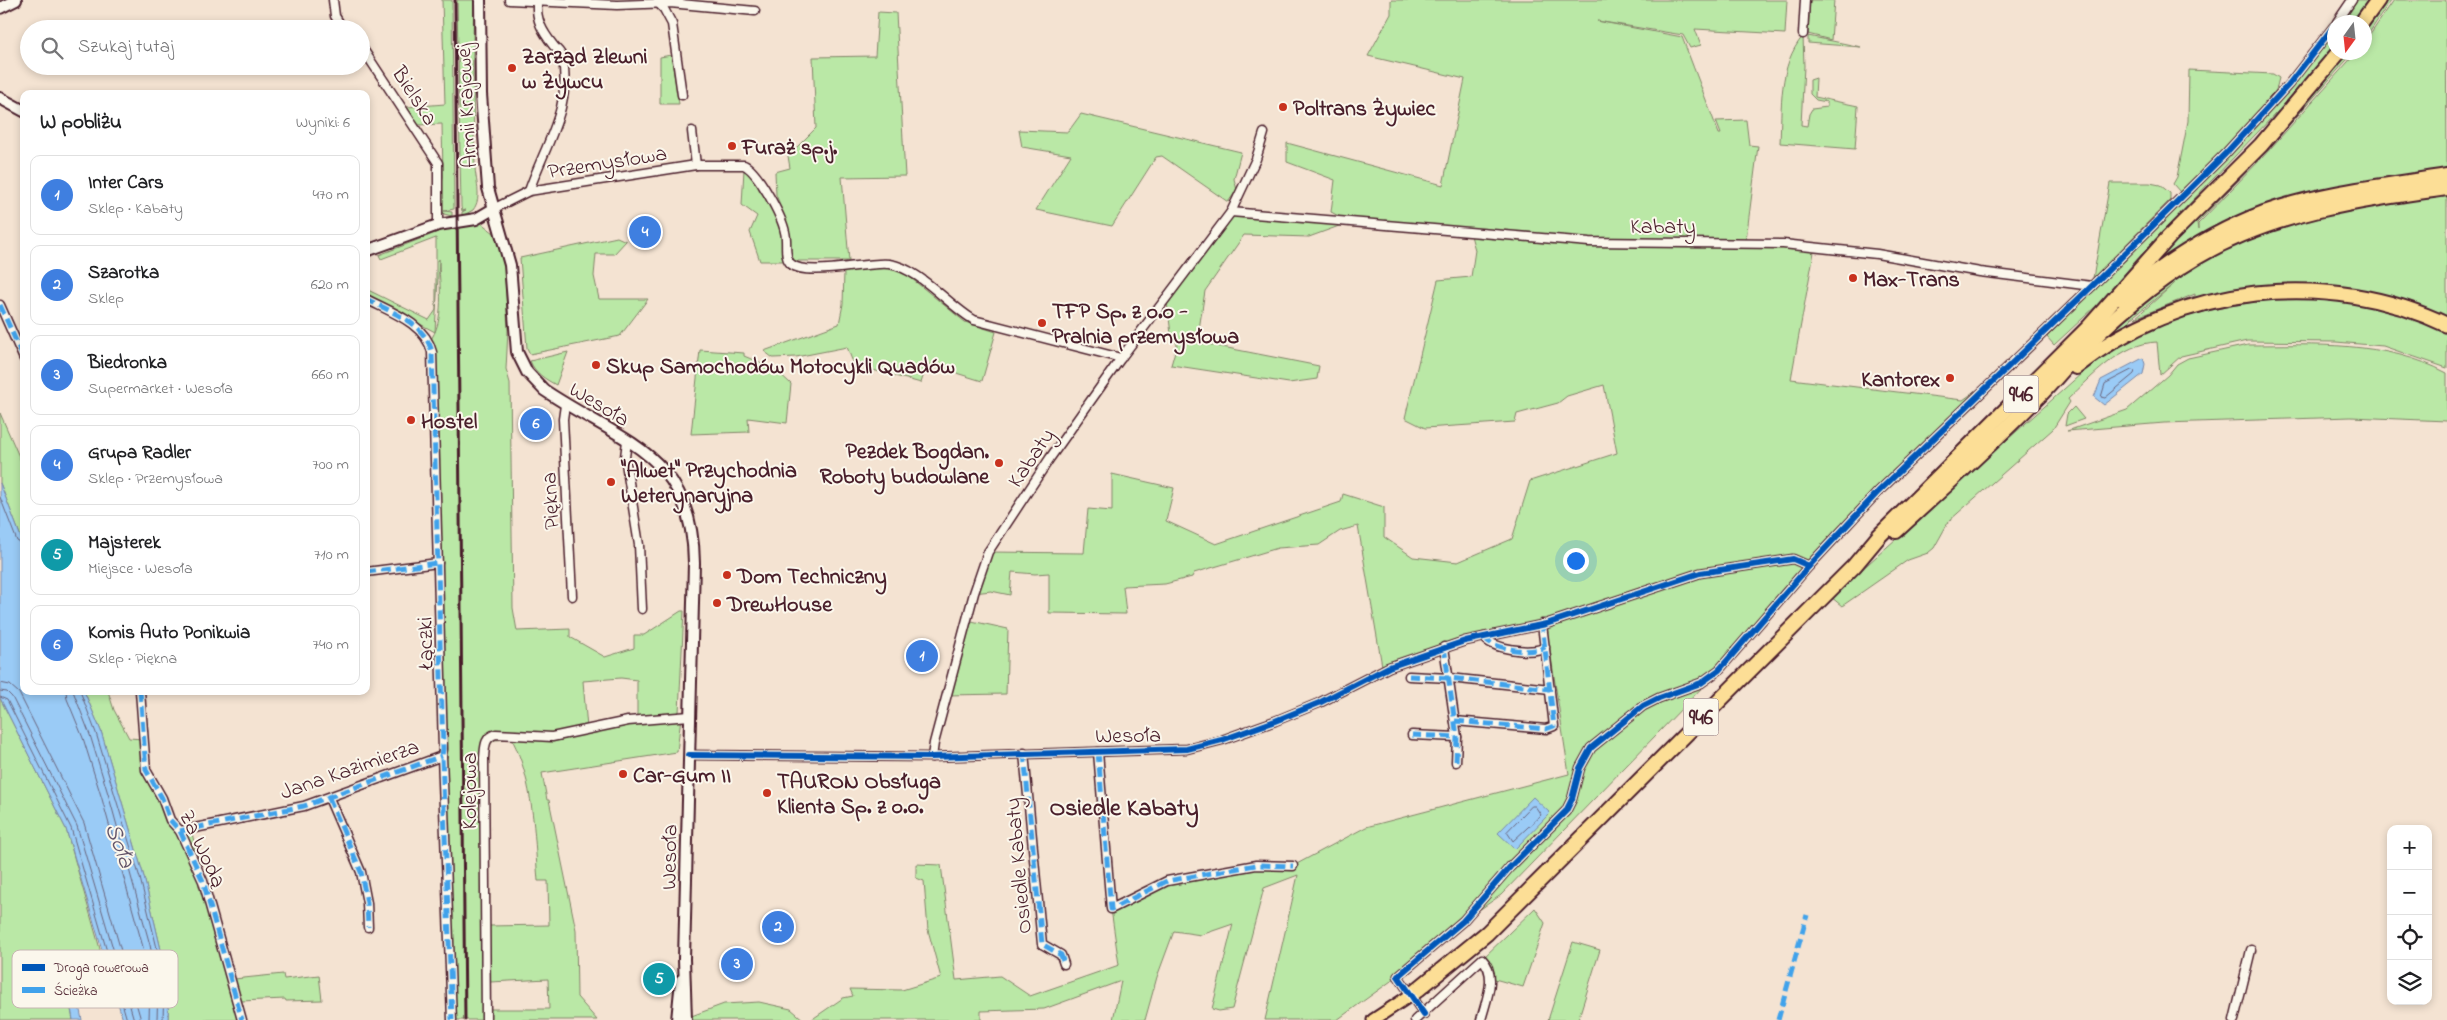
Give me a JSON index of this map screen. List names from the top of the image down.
{
  "streets": {
    "highway": ["946"],
    "street": [
      "Bielska",
      "Armii Krajowej",
      "Przemysłowa",
      "Kabaty",
      "Wesoła",
      "Piękna",
      "Łączki",
      "Jana Kazimierza",
      "Kolejowa",
      "Za Wodą",
      "Osiedle Kabaty"
    ]
  },
  "crossings": [
    ["Armii Krajowej", "Przemysłowa"],
    ["Armii Krajowej", "Wesoła"],
    ["Przemysłowa", "Wesoła"],
    ["Kabaty", "Wesoła"],
    ["Wesoła", "Piękna"],
    ["Wesoła", "Kolejowa"],
    ["Wesoła", "Osiedle Kabaty"],
    ["Łączki", "Jana Kazimierza"],
    ["Jana Kazimierza", "Za Wodą"]
  ],
  "districts": ["Osiedle Kabaty"],
  "water": ["Soła"],
  "places": [
    "Zarząd Zlewni w Żywcu",
    "Poltrans Żywiec",
    "Furaż sp.j.",
    "Max-Trans",
    "TFP Sp. z o.o - Pralnia przemysłowa",
    "Skup Samochodów Motocykli Quadów",
    "Kantorex",
    "Hostel",
    "Pezdek Bogdan. Roboty budowlane",
    "\"Alwet\" Przychodnia Weterynaryjna",
    "Dom Techniczny",
    "DrewHouse",
    "Car-Gum II",
    "TAURON Obsługa Klienta Sp. z o.o."
  ],
  "legend": ["Droga rowerowa", "Ścieżka"],
  "north": "bottom",
  "page": {
    "search": "Szukaj tutaj",
    "heading": ["W pobliżu", "Wyniki: 6"],
    "list": [
      {
        "mark": "1",
        "name": "Inter Cars",
        "note": "Sklep · Kabaty",
        "value": "470 m"
      },
      {
        "mark": "2",
        "name": "Szarotka",
        "note": "Sklep",
        "value": "620 m"
      },
      {
        "mark": "3",
        "name": "Biedronka",
        "note": "Supermarket · Wesoła",
        "value": "660 m"
      },
      {
        "mark": "4",
        "name": "Grupa Radler",
        "note": "Sklep · Przemysłowa",
        "value": "700 m"
      },
      {
        "mark": "5",
        "name": "Majsterek",
        "note": "Miejsce · Wesoła",
        "value": "710 m"
      },
      {
        "mark": "6",
        "name": "Komis Auto Ponikwia",
        "note": "Sklep · Piękna",
        "value": "740 m"
      }
    ],
    "pins": [
      "4",
      "6",
      "1",
      "2",
      "3",
      "5"
    ],
    "map_buttons": ["+", "−"]
  }
}
